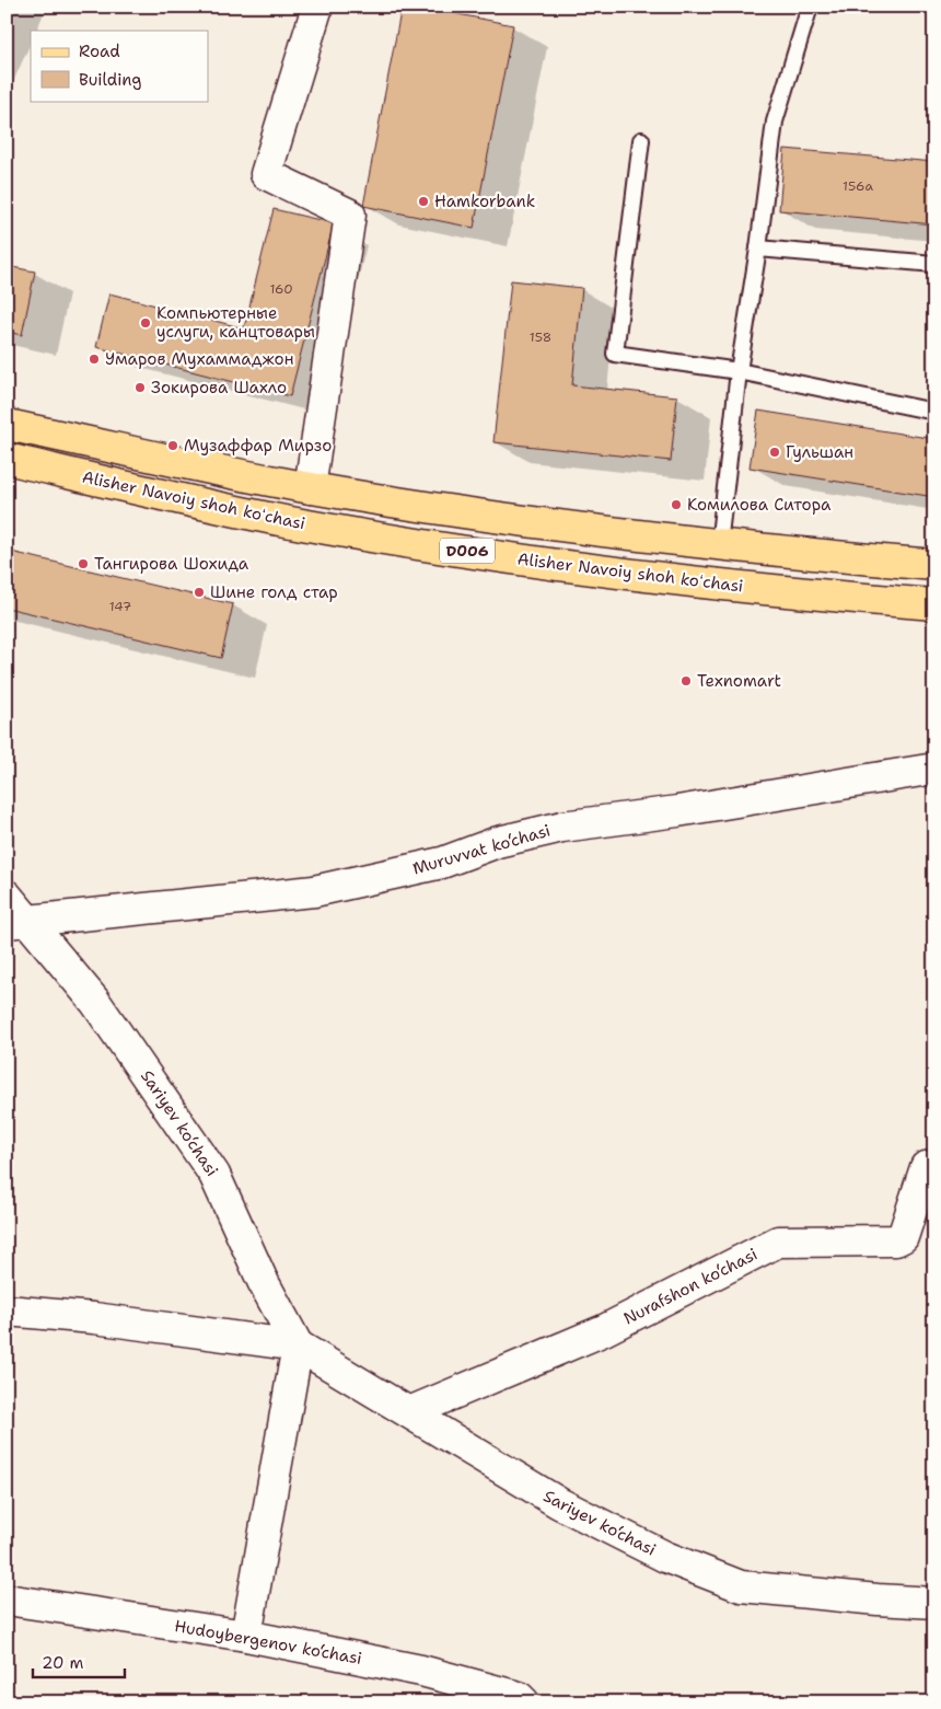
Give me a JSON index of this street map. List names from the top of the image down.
{
  "streets": {
    "main road": ["Alisher Navoiy shoh koʻchasi", "D006"],
    "street": [
      "Muruvvat ko‘chasi",
      "Sariyev ko‘chasi",
      "Nurafshon ko‘chasi",
      "Hudoybergenov ko‘chasi"
    ]
  },
  "crossings": [
    ["Muruvvat ko‘chasi", "Sariyev ko‘chasi"],
    ["Sariyev ko‘chasi", "Nurafshon ko‘chasi"]
  ],
  "places": [
    "Hamkorbank",
    "Компьютерные услуги, канцтовары",
    "Умаров Мухаммаджон",
    "Зокирова Шахло",
    "Музаффар Мирзо",
    "Гульшан",
    "Комилова Ситора",
    "Тангирова Шохида",
    "Шине голд стар",
    "Texnomart"
  ],
  "house_numbers": [
    "156а",
    "160",
    "158",
    "147"
  ],
  "legend": ["Road", "Building"],
  "scale_bar": "20 m"
}
